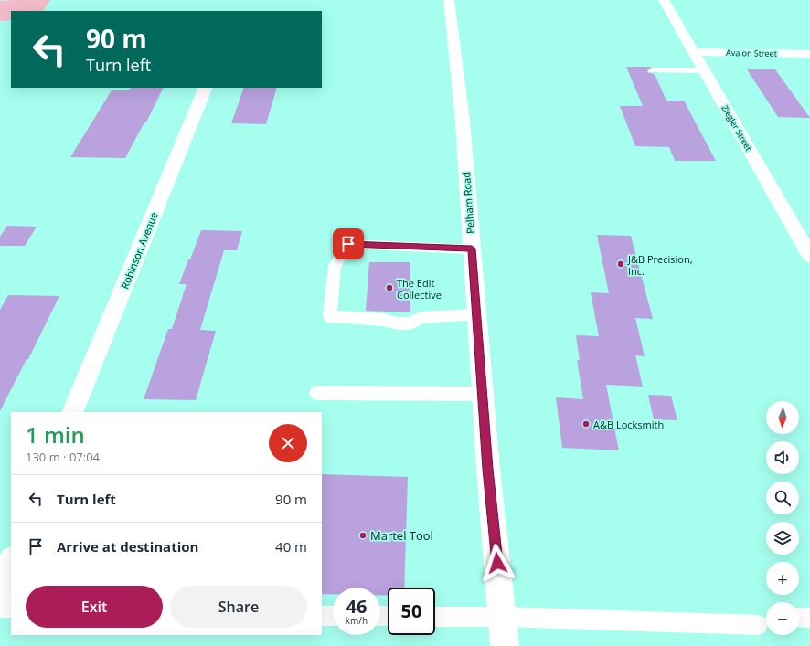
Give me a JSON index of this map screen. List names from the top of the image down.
{
  "streets": {
    "street": [
      "Avalon Street",
      "Ziegler Street",
      "Pelham Road",
      "Robinson Avenue"
    ]
  },
  "crossings": [
    ["Avalon Street", "Ziegler Street"]
  ],
  "places": [
    "J&B Precision, Inc.",
    "The Edit Collective",
    "A&B Locksmith",
    "Martel Tool"
  ],
  "north": "bottom",
  "page": {
    "turn": ["90 m", "Turn left"],
    "map_buttons": ["+", "−"],
    "heading": ["1 min", "130 m · 07:04"],
    "list": [
      {
        "name": "Turn left",
        "value": "90 m"
      },
      {
        "name": "Arrive at destination",
        "value": "40 m"
      }
    ],
    "buttons": ["Exit", "Share"],
    "speed": "46 km/h",
    "limit": "50"
  }
}
